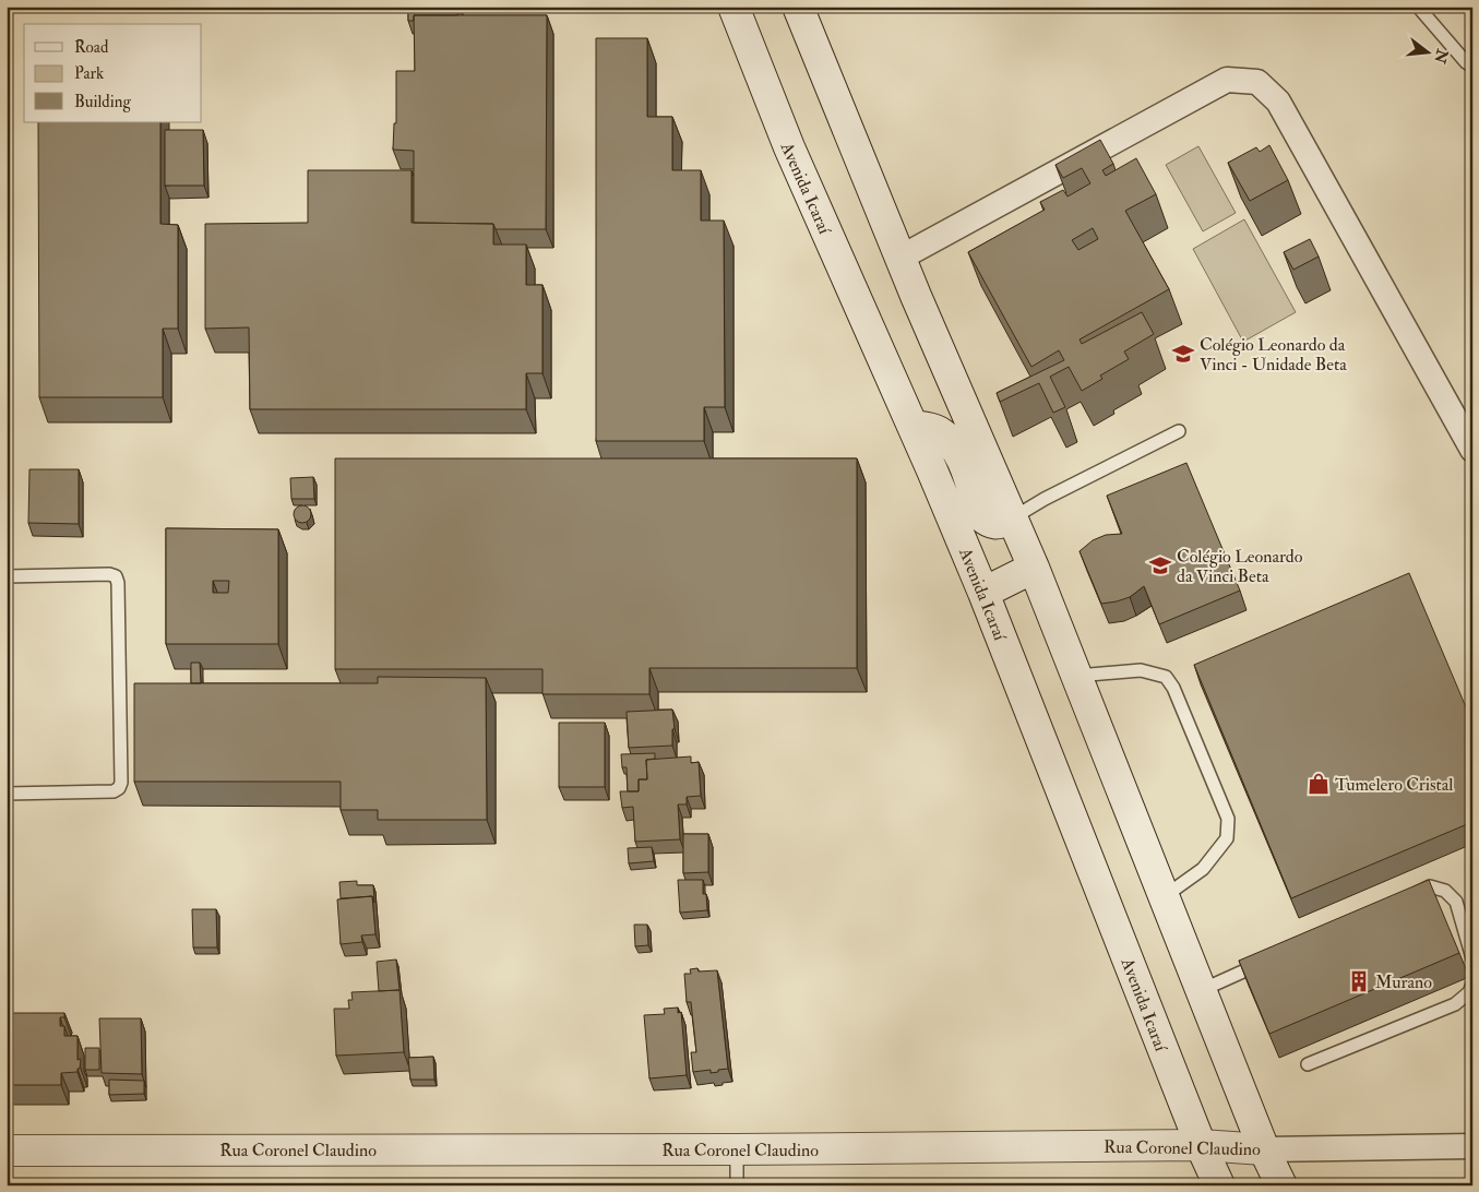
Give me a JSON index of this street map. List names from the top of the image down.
{
  "streets": {
    "main road": ["Avenida Icaraí", "Rua Coronel Claudino"]
  },
  "crossings": [
    ["Avenida Icaraí", "Rua Coronel Claudino"]
  ],
  "places": {
    "school or university": ["Colégio Leonardo da Vinci - Unidade Beta", "Colégio Leonardo da Vinci Beta"],
    "shop": ["Tumelero Cristal"],
    "building": ["Murano"]
  },
  "legend": ["Road", "Park", "Building"],
  "north": "right"
}
